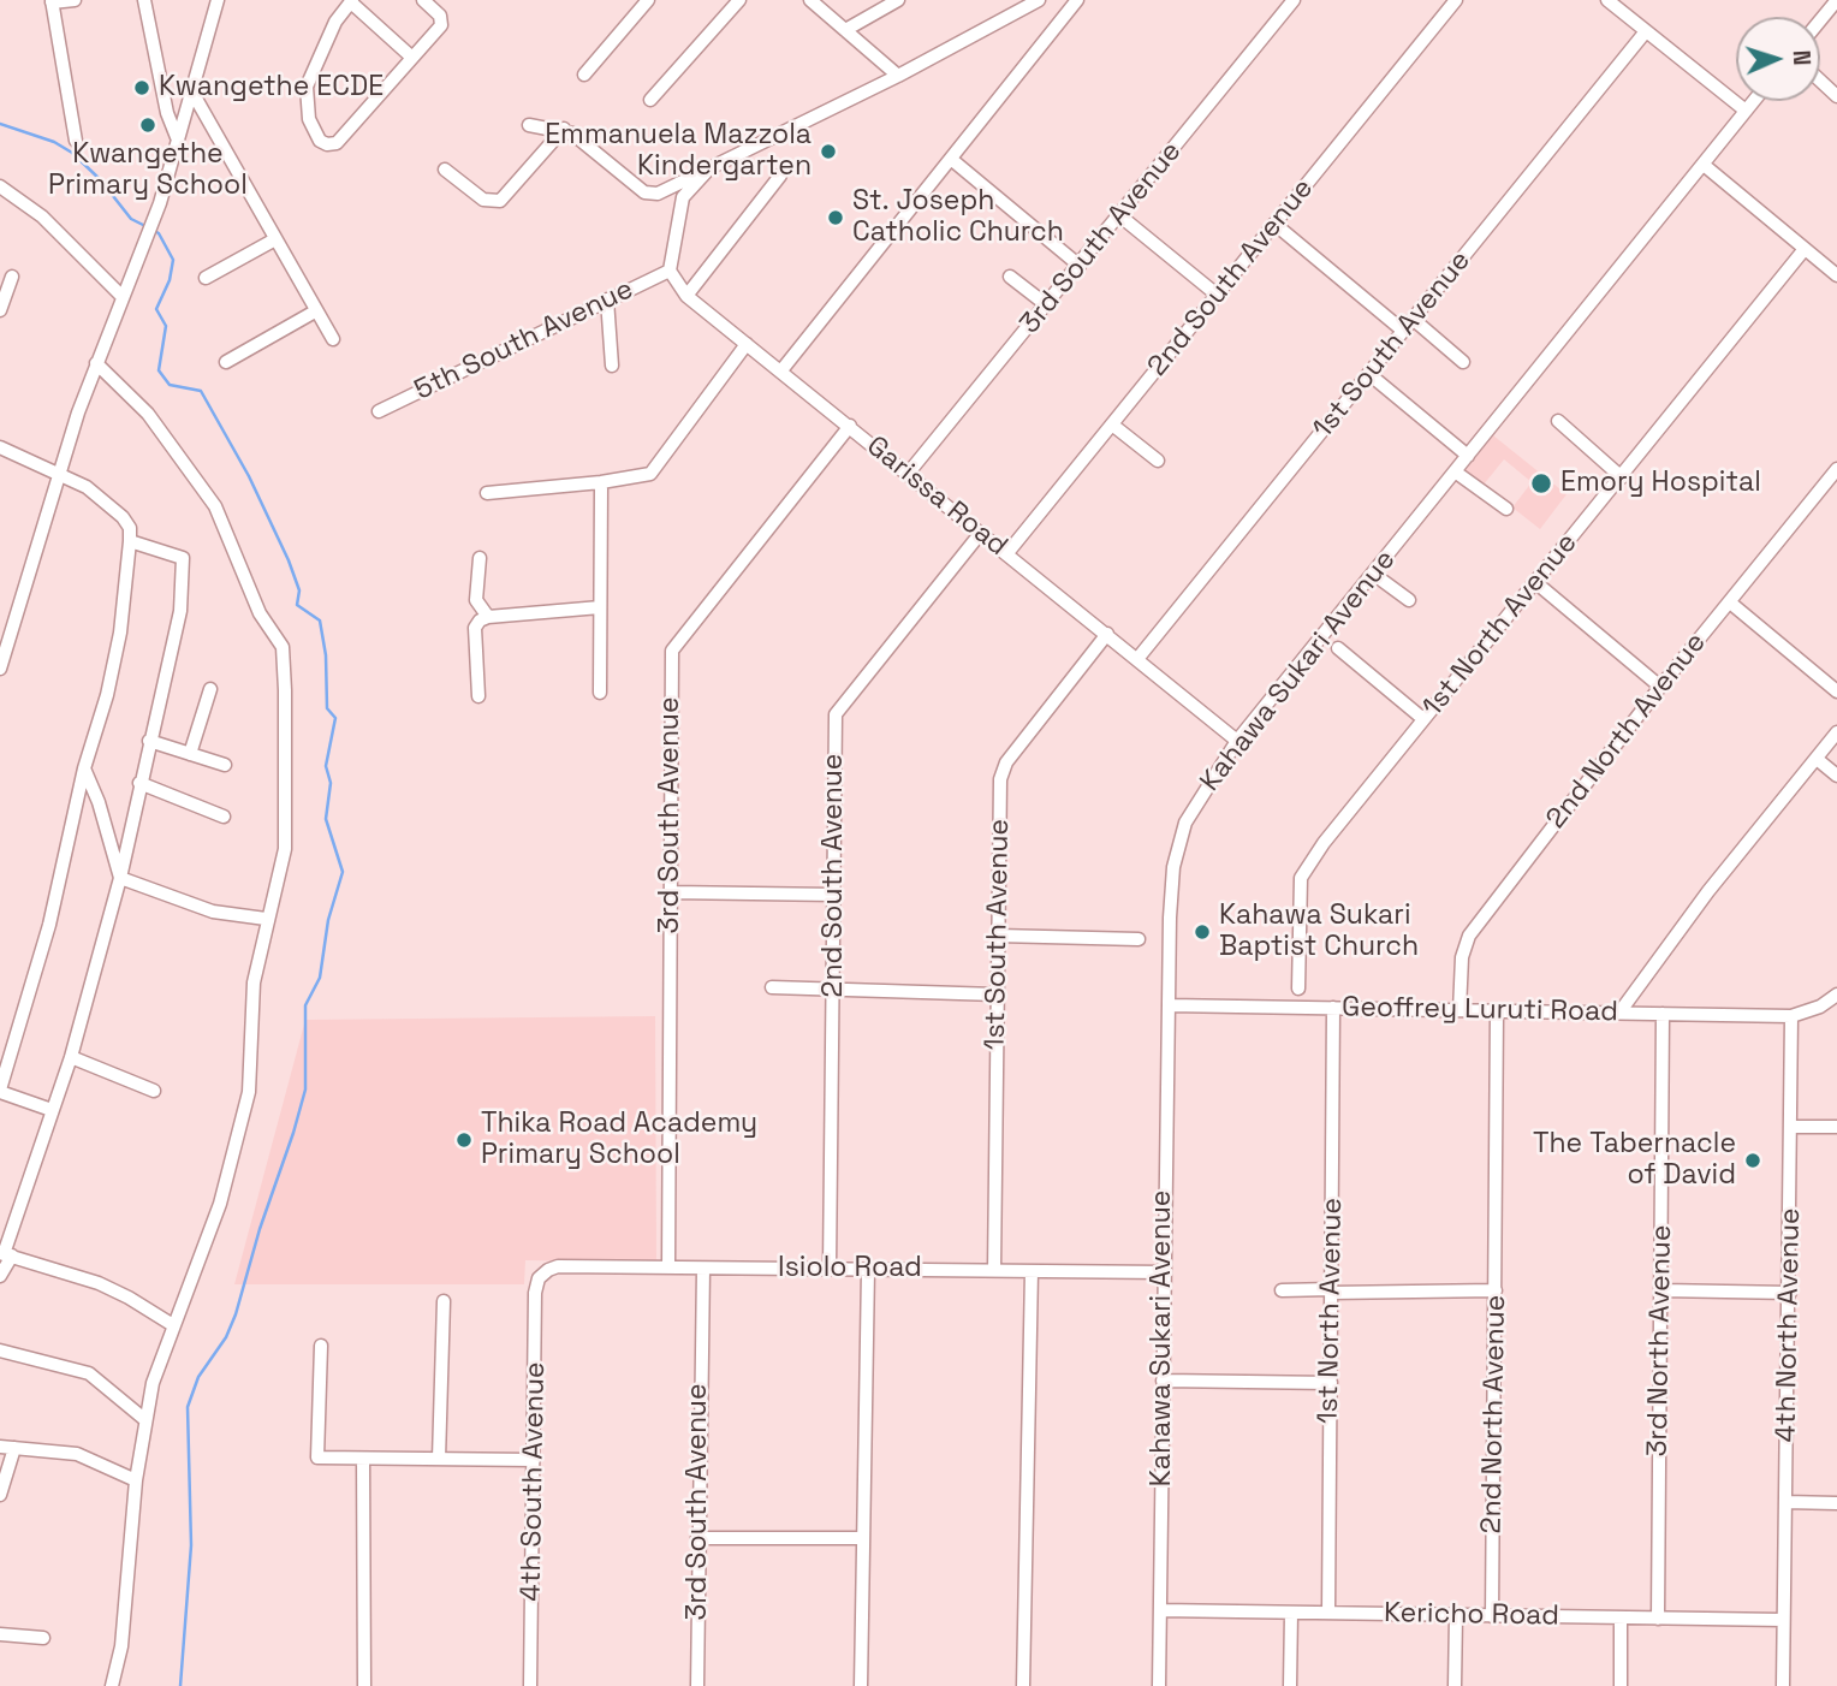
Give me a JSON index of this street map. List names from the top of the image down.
{
  "streets": {
    "street": [
      "3rd South Avenue",
      "2nd South Avenue",
      "5th South Avenue",
      "1st South Avenue",
      "Garissa Road",
      "1st North Avenue",
      "Kahawa Sukari Avenue",
      "2nd North Avenue",
      "Geoffrey Luruti Road",
      "Isiolo Road",
      "4th North Avenue",
      "3rd North Avenue",
      "4th South Avenue",
      "Kericho Road"
    ]
  },
  "crossings": [
    ["3rd South Avenue", "Garissa Road"],
    ["3rd South Avenue", "Isiolo Road"],
    ["2nd South Avenue", "Garissa Road"],
    ["2nd South Avenue", "Isiolo Road"],
    ["5th South Avenue", "Garissa Road"],
    ["1st South Avenue", "Garissa Road"],
    ["1st South Avenue", "Isiolo Road"],
    ["Garissa Road", "Kahawa Sukari Avenue"],
    ["1st North Avenue", "Geoffrey Luruti Road"],
    ["1st North Avenue", "Kericho Road"],
    ["Kahawa Sukari Avenue", "Geoffrey Luruti Road"],
    ["Kahawa Sukari Avenue", "Isiolo Road"],
    ["Kahawa Sukari Avenue", "Kericho Road"],
    ["2nd North Avenue", "Geoffrey Luruti Road"],
    ["2nd North Avenue", "Kericho Road"],
    ["Geoffrey Luruti Road", "4th North Avenue"],
    ["Geoffrey Luruti Road", "3rd North Avenue"],
    ["Isiolo Road", "4th South Avenue"],
    ["4th North Avenue", "Kericho Road"],
    ["3rd North Avenue", "Kericho Road"]
  ],
  "places": [
    "Kwangethe ECDE",
    "Kwangethe Primary School",
    "Emmanuela Mazzola Kindergarten",
    "St. Joseph Catholic Church",
    "Emory Hospital",
    "Kahawa Sukari Baptist Church",
    "Thika Road Academy Primary School",
    "The Tabernacle of David"
  ],
  "north": "right"
}
